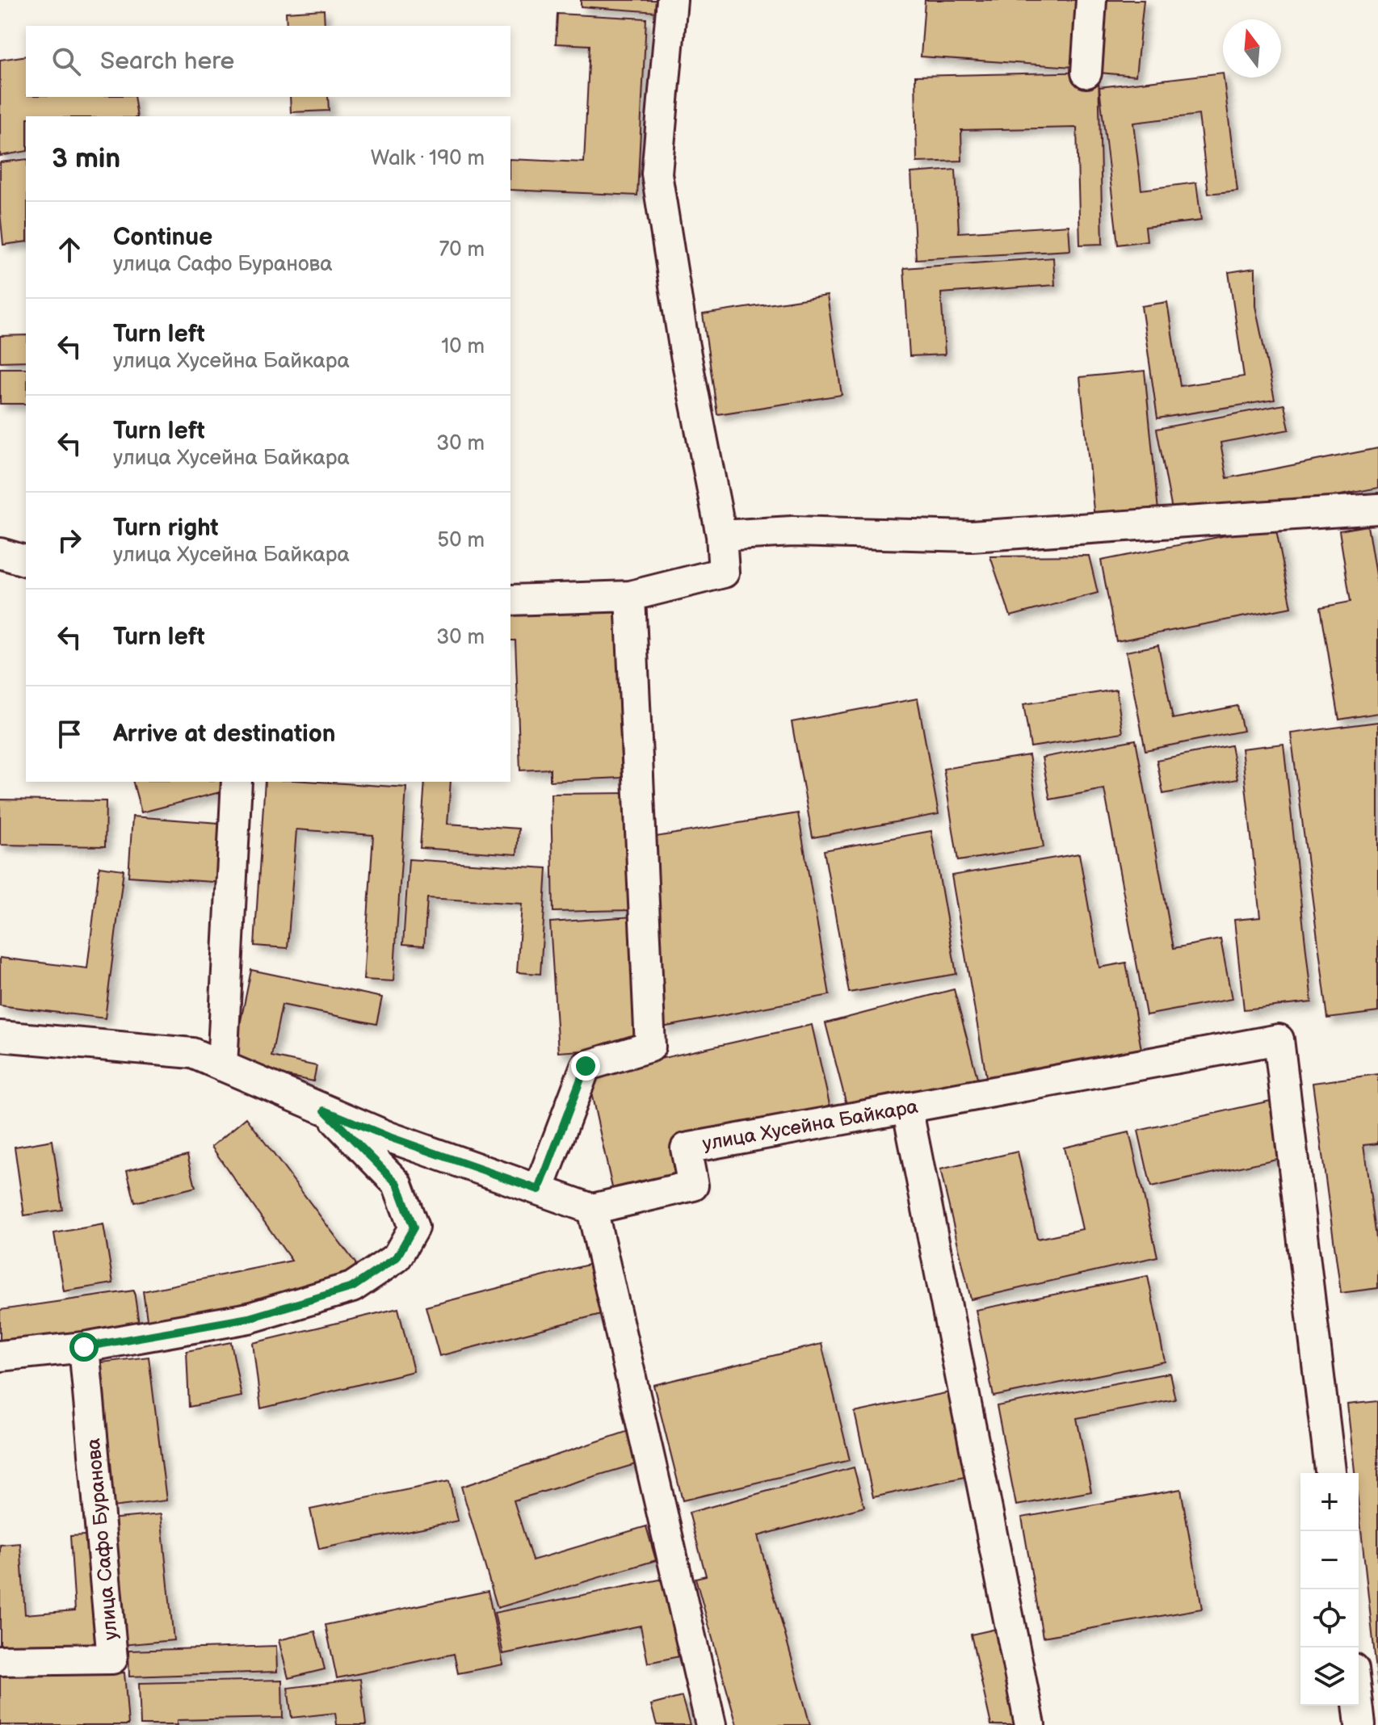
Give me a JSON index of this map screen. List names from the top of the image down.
{
  "streets": {
    "street": ["улица Хусейна Байкара", "улица Сафо Буранова"]
  },
  "north": "top",
  "page": {
    "search": "Search here",
    "heading": ["3 min", "Walk · 190 m"],
    "list": [
      ["Continue", "улица Сафо Буранова", "70 m"],
      ["Turn left", "улица Хусейна Байкара", "10 m"],
      ["Turn left", "улица Хусейна Байкара", "30 m"],
      ["Turn right", "улица Хусейна Байкара", "50 m"],
      ["Turn left", "30 m"],
      "Arrive at destination"
    ],
    "map_buttons": ["+", "−"]
  }
}
